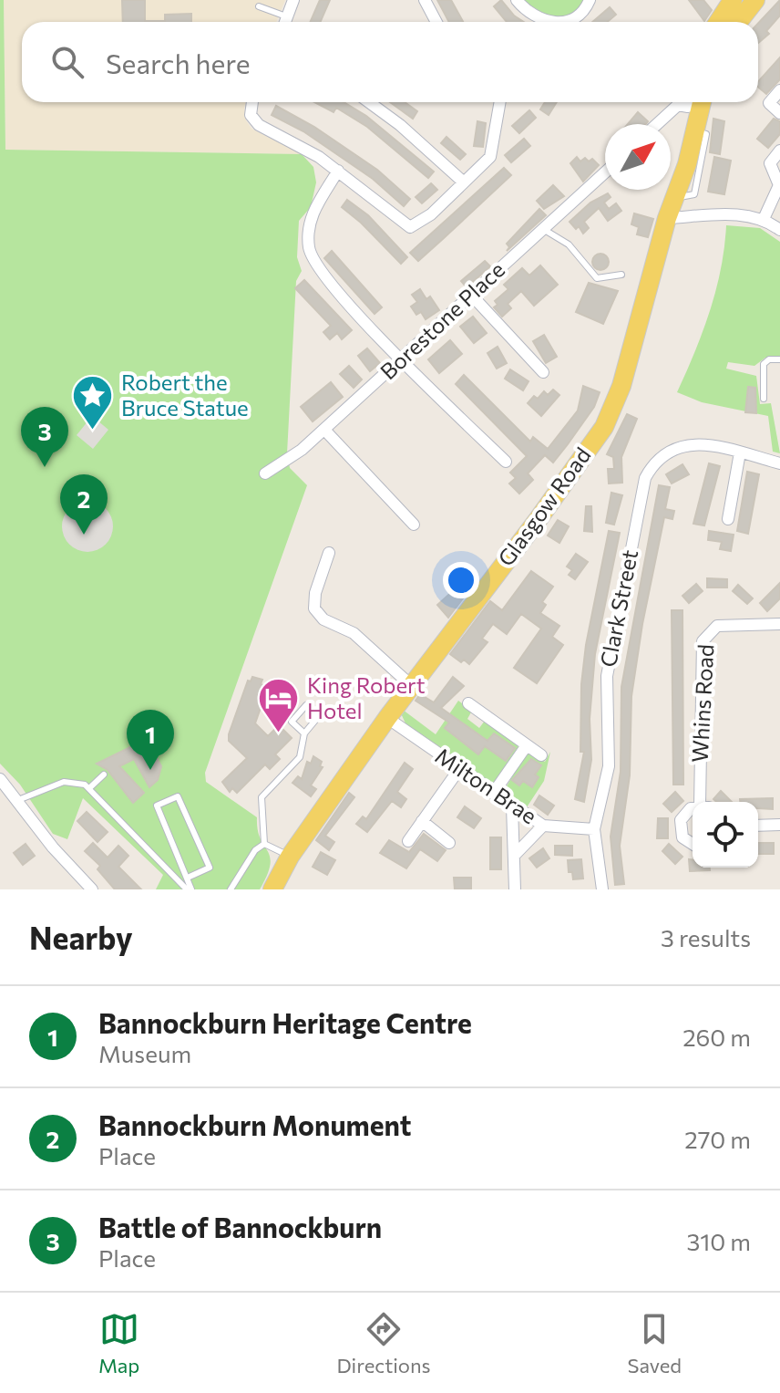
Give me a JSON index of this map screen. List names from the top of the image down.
{
  "streets": {
    "main road": ["Glasgow Road"],
    "street": [
      "Borestone Place",
      "Clark Street",
      "Whins Road",
      "Milton Brae"
    ]
  },
  "crossings": [
    ["Glasgow Road", "Milton Brae"],
    ["Clark Street", "Milton Brae"]
  ],
  "places": {
    "place": ["Robert the Bruce Statue"],
    "hotel": ["King Robert Hotel"]
  },
  "north": "top right",
  "page": {
    "search": "Search here",
    "pins": ["3", "2", "1"],
    "heading": ["Nearby", "3 results"],
    "list": [
      {
        "mark": "1",
        "name": "Bannockburn Heritage Centre",
        "note": "Museum",
        "value": "260 m"
      },
      {
        "mark": "2",
        "name": "Bannockburn Monument",
        "note": "Place",
        "value": "270 m"
      },
      {
        "mark": "3",
        "name": "Battle of Bannockburn",
        "note": "Place",
        "value": "310 m"
      }
    ],
    "nav": ["Map", "Directions", "Saved"]
  }
}
